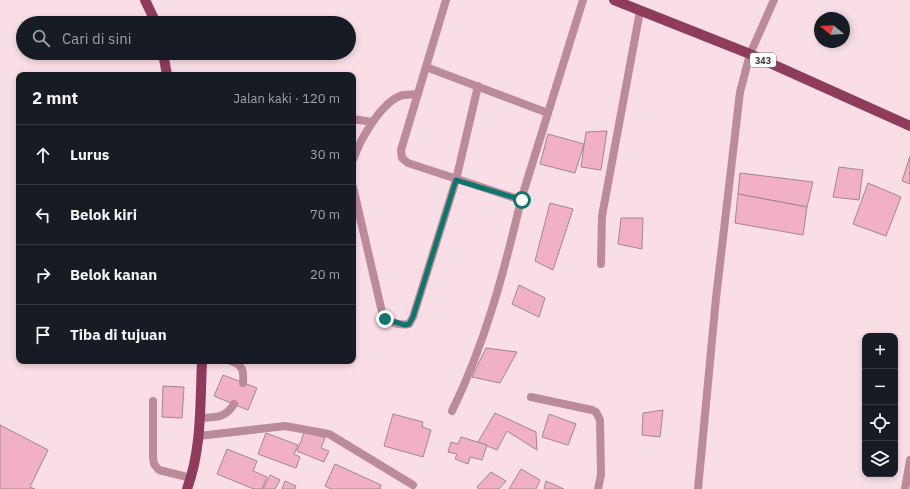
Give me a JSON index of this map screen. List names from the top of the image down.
{
  "streets": {
    "main road": ["343"]
  },
  "north": "left",
  "page": {
    "search": "Cari di sini",
    "heading": ["2 mnt", "Jalan kaki · 120 m"],
    "list": [
      ["Lurus", "30 m"],
      ["Belok kiri", "70 m"],
      ["Belok kanan", "20 m"],
      "Tiba di tujuan"
    ],
    "map_buttons": ["+", "−"]
  }
}
